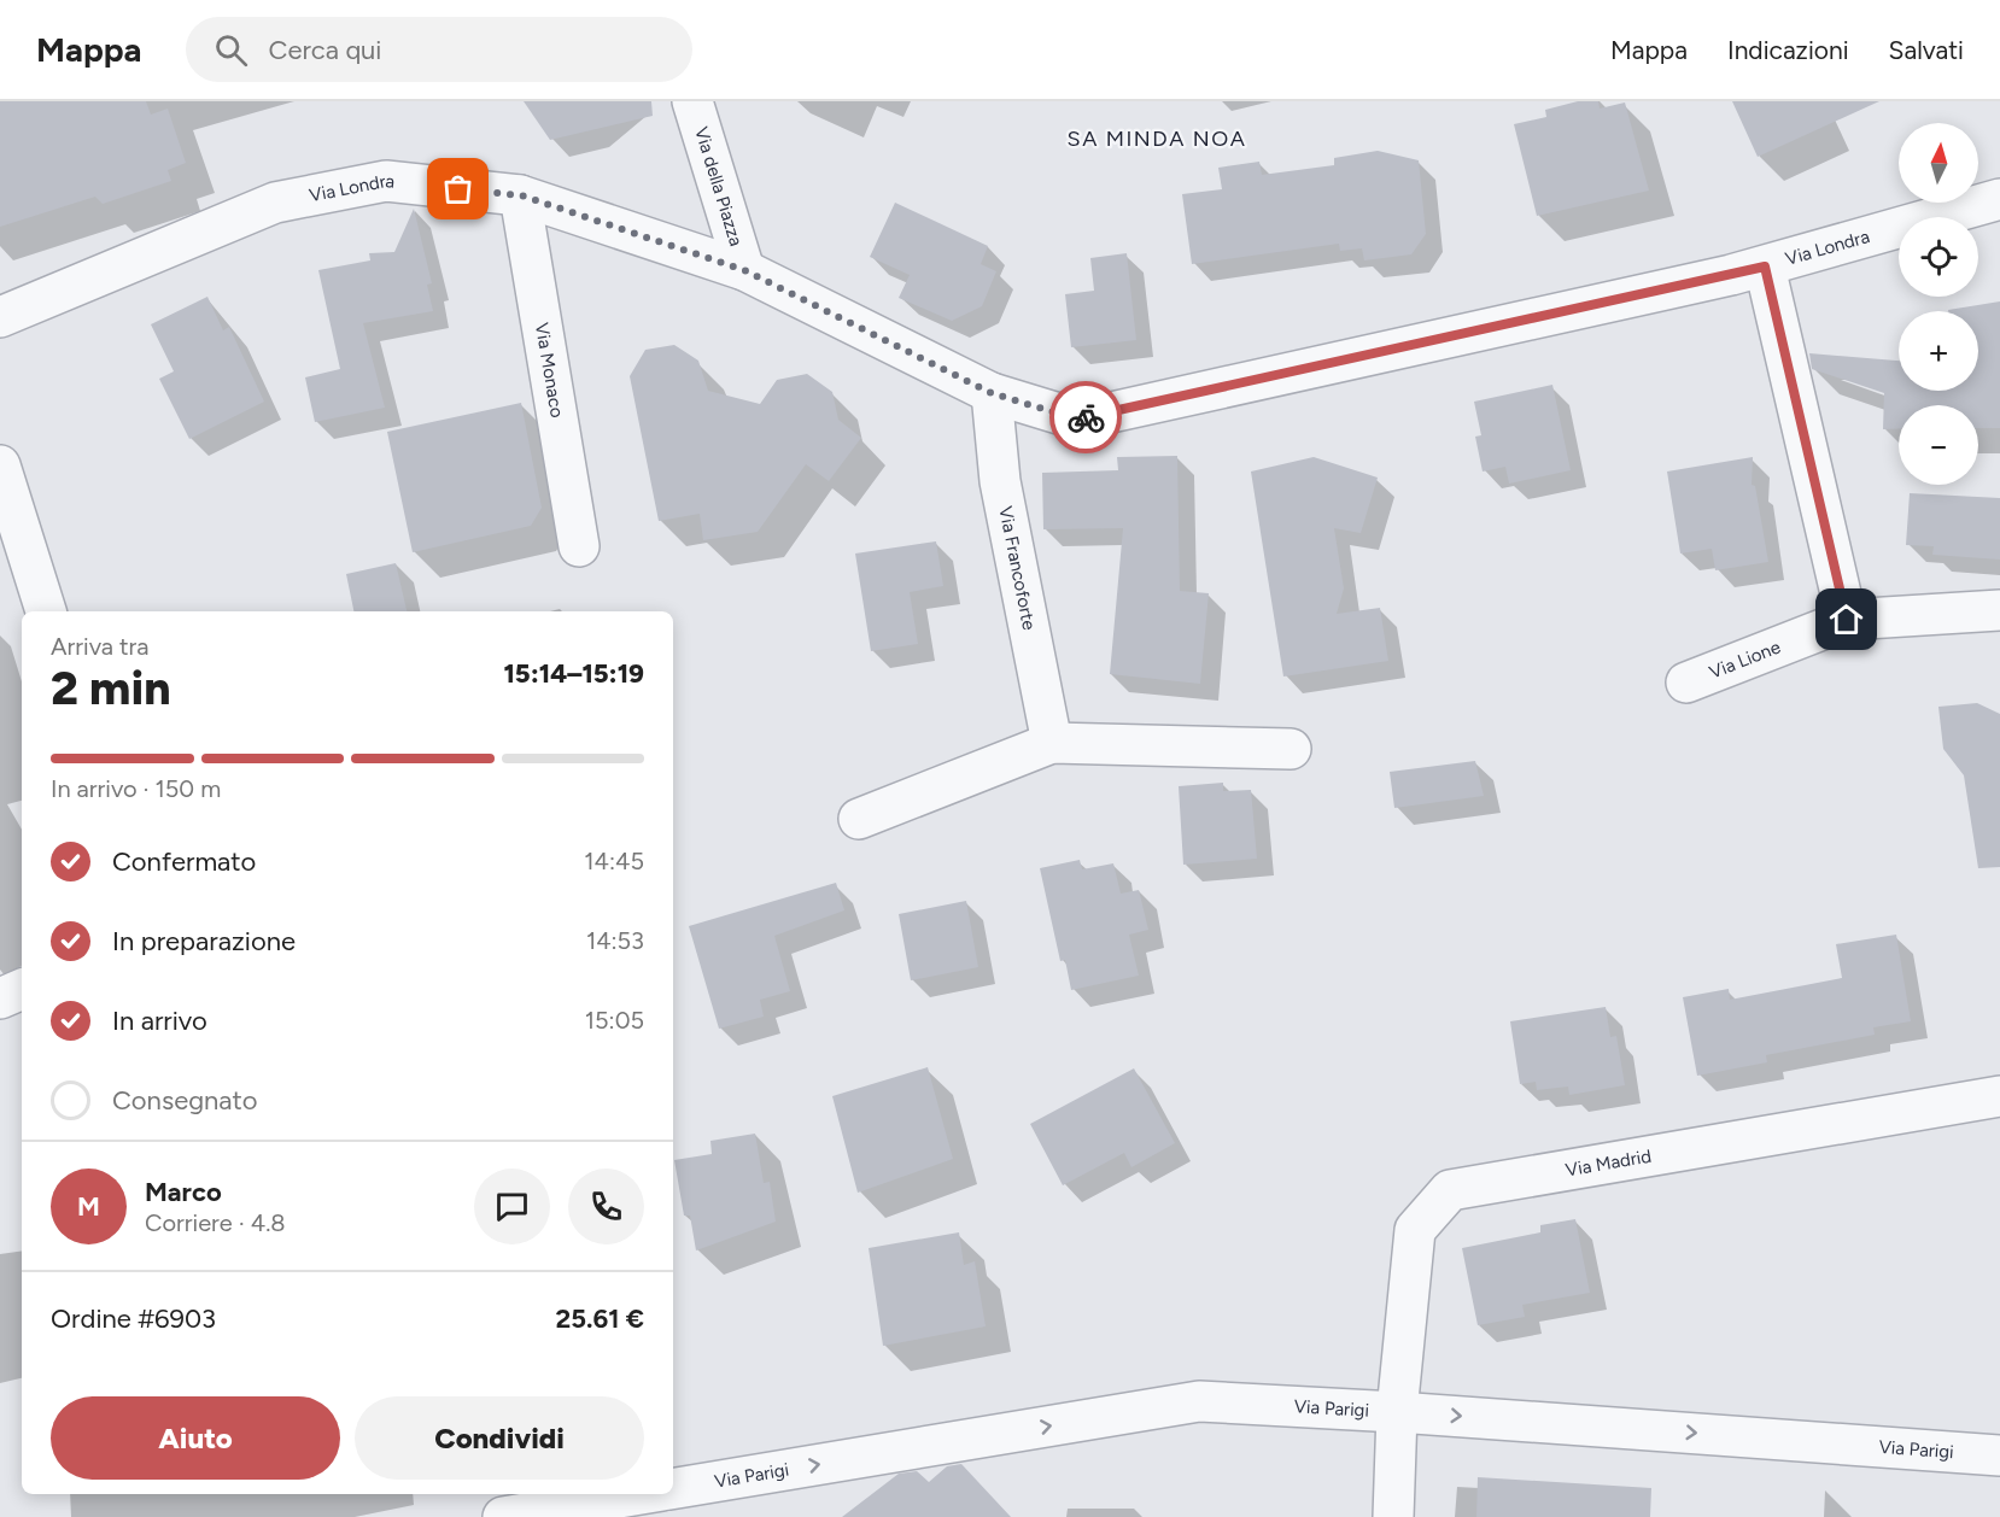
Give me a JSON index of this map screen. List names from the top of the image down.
{
  "streets": {
    "street": [
      "Via della Piazza",
      "Via Londra",
      "Via Monaco",
      "Via Francoforte",
      "Via Lione",
      "Via Madrid",
      "Via Parigi"
    ]
  },
  "crossings": [
    ["Via della Piazza", "Via Londra"],
    ["Via Londra", "Via Monaco"],
    ["Via Londra", "Via Francoforte"],
    ["Via Madrid", "Via Parigi"]
  ],
  "one_way": ["Via Parigi"],
  "districts": ["SA MINDA NOA"],
  "north": "top",
  "page": {
    "header": "Mappa",
    "search": "Cerca qui",
    "nav": ["Mappa", "Indicazioni", "Salvati"],
    "map_buttons": ["+", "−"],
    "heading": ["2 min", "Arriva tra", "15:14–15:19"],
    "panel": [
      "Marco",
      "Corriere · 4.8",
      "Ordine #6903",
      "25.61 €"
    ],
    "bar": "In arrivo · 150 m",
    "list": [
      ["Confermato", "14:45"],
      ["In preparazione", "14:53"],
      ["In arrivo", "15:05"],
      "Consegnato"
    ],
    "round": "M",
    "buttons": ["Aiuto", "Condividi"]
  }
}
